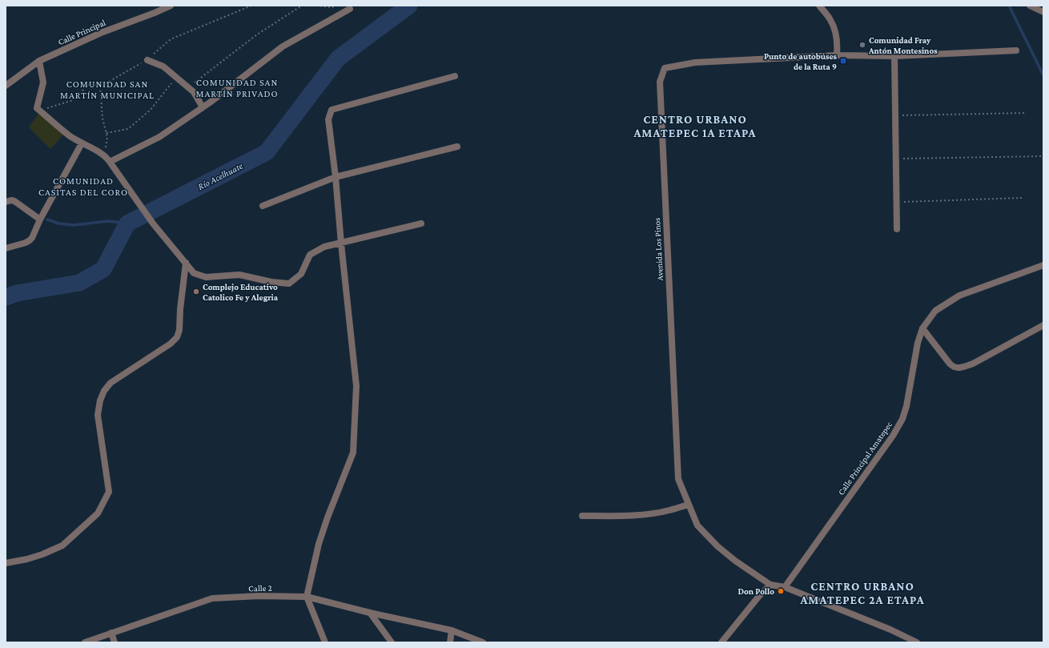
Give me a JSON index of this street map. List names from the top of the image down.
{
  "streets": {
    "street": [
      "Calle Principal",
      "Avenida Los Pinos",
      "Calle Principal Amatepec",
      "Calle 2"
    ]
  },
  "crossings": [
    ["Avenida Los Pinos", "Calle Principal Amatepec"]
  ],
  "districts": [
    "COMUNIDAD SAN MARTÍN PRIVADO",
    "COMUNIDAD SAN MARTÍN MUNICIPAL",
    "CENTRO URBANO AMATEPEC 1A ETAPA",
    "COMUNIDAD CASITAS DEL CORO",
    "CENTRO URBANO AMATEPEC 2A ETAPA"
  ],
  "water": ["Río Acelhuate"],
  "places": {
    "other": ["Comunidad Fray Antón Montesinos", "Complejo Educativo Catolico Fe y Alegria", "Don Pollo"],
    "transit": ["Punto de autobúses de la Ruta 9"]
  }
}
